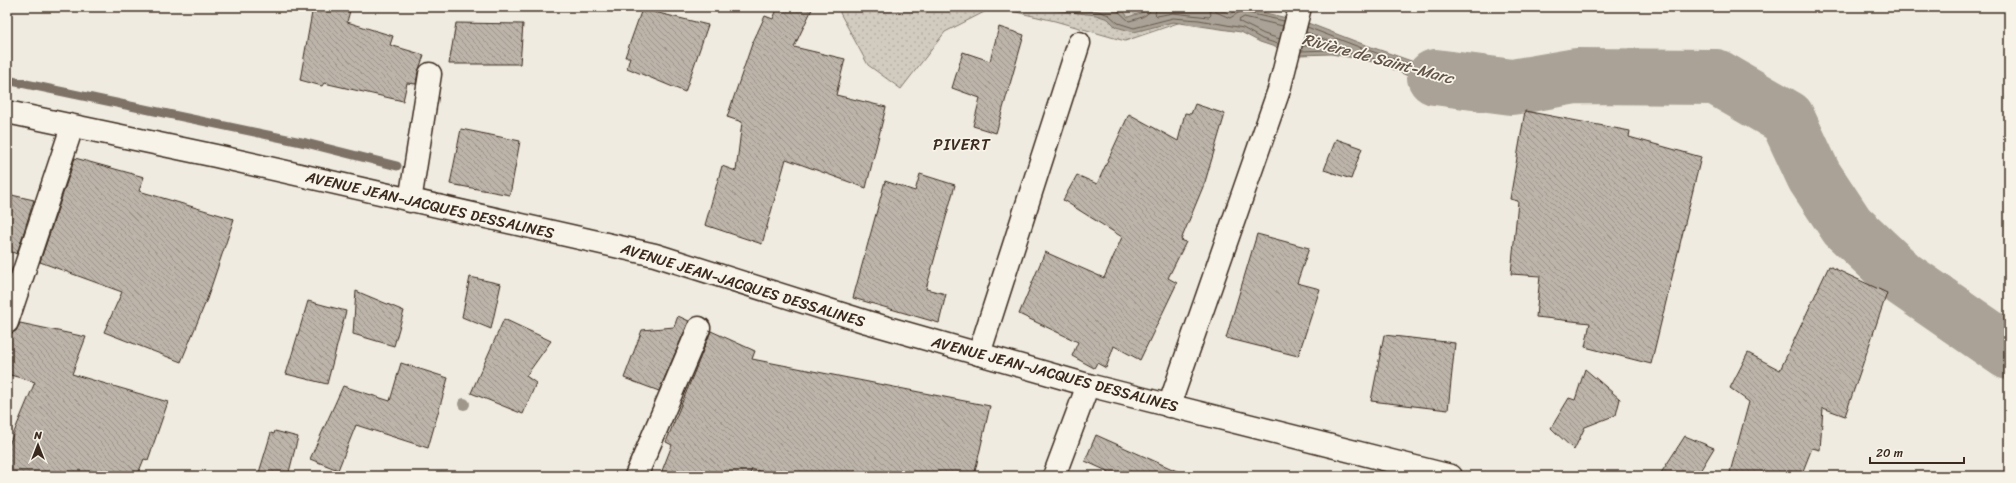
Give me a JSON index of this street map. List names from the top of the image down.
{
  "streets": {
    "street": ["AVENUE JEAN-JACQUES DESSALINES"]
  },
  "districts": ["PIVERT"],
  "water": ["Rivière de Saint-Marc"],
  "scale_bar": "20 m",
  "north": "top"
}
